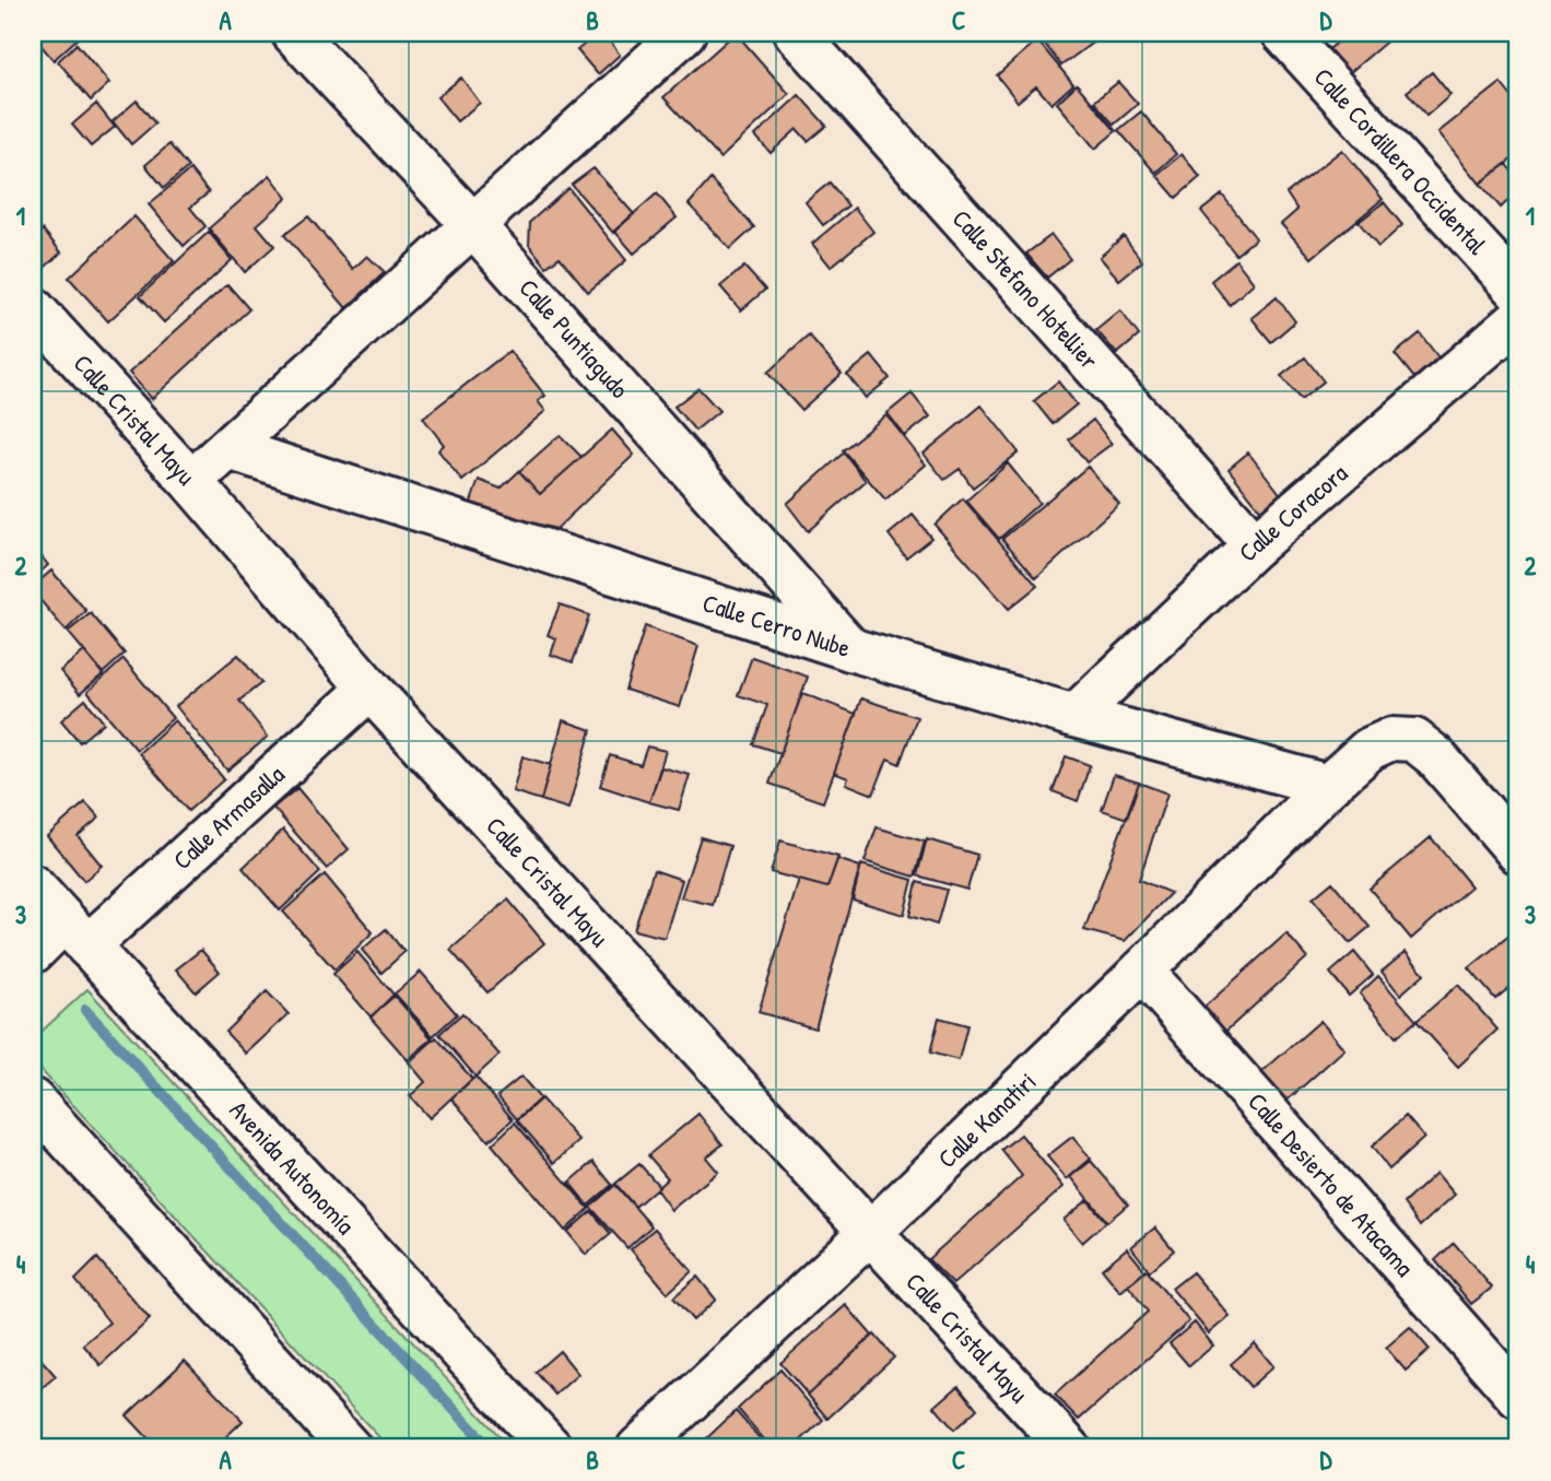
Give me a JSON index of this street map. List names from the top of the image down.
{
  "streets": {
    "street": [
      "Calle Cordillera Occidental",
      "Calle Stefano Hotellier",
      "Calle Puntiagudo",
      "Calle Cristal Mayu",
      "Calle Coracora",
      "Calle Cerro Nube",
      "Calle Armasalla",
      "Calle Kanatiri",
      "Avenida Autonomía",
      "Calle Desierto de Atacama"
    ]
  },
  "crossings": [
    ["Calle Stefano Hotellier", "Calle Coracora"],
    ["Calle Puntiagudo", "Calle Cerro Nube"],
    ["Calle Cristal Mayu", "Calle Armasalla"],
    ["Calle Cristal Mayu", "Calle Kanatiri"],
    ["Calle Coracora", "Calle Cerro Nube"],
    ["Calle Cerro Nube", "Calle Kanatiri"],
    ["Calle Armasalla", "Avenida Autonomía"],
    ["Calle Kanatiri", "Calle Desierto de Atacama"]
  ],
  "grid": {
    "columns": [
      "A",
      "B",
      "C",
      "D"
    ],
    "rows": [
      "1",
      "2",
      "3",
      "4"
    ]
  }
}
